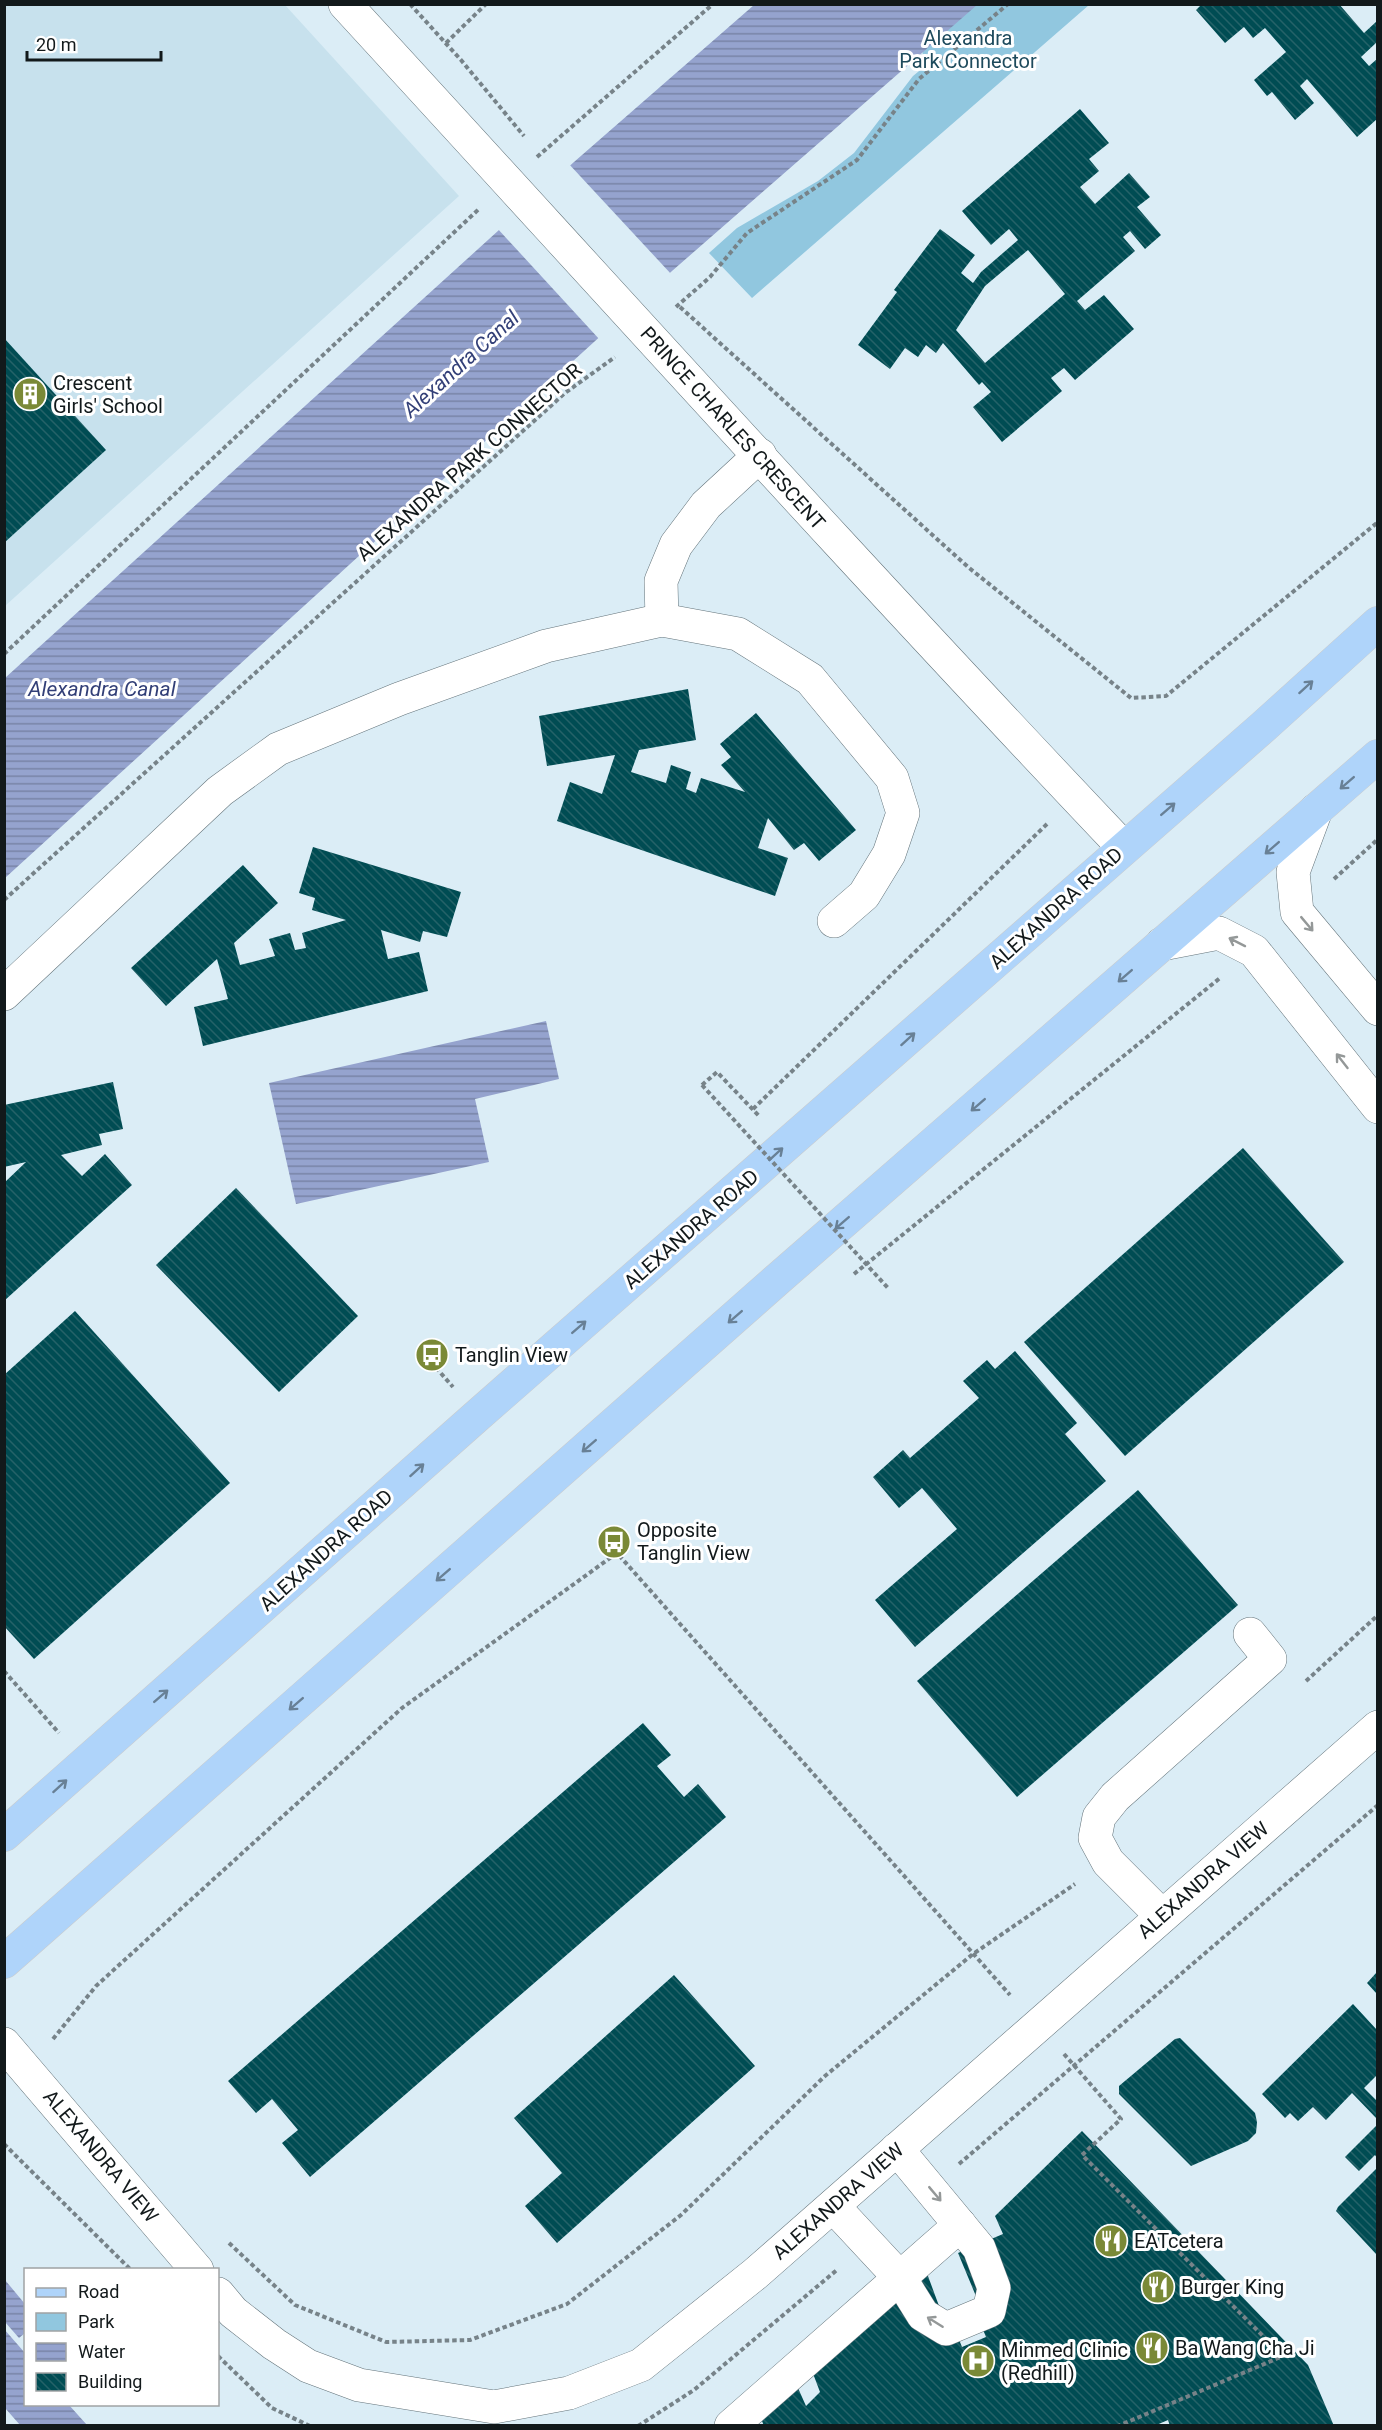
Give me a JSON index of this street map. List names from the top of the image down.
{
  "streets": {
    "main road": ["ALEXANDRA ROAD"],
    "street": ["PRINCE CHARLES CRESCENT", "ALEXANDRA VIEW"],
    "path": ["ALEXANDRA PARK CONNECTOR"]
  },
  "crossings": [
    ["PRINCE CHARLES CRESCENT", "ALEXANDRA PARK CONNECTOR"],
    ["PRINCE CHARLES CRESCENT", "ALEXANDRA ROAD"]
  ],
  "water": ["Alexandra Canal"],
  "parks": ["Alexandra Park Connector"],
  "places": {
    "building": ["Crescent Girls' School"],
    "bus stop": ["Tanglin View", "Opposite Tanglin View"],
    "restaurant": ["EATcetera", "Burger King", "Ba Wang Cha Ji"],
    "hospital": ["Minmed Clinic (Redhill)"]
  },
  "legend": [
    "Road",
    "Park",
    "Water",
    "Building"
  ],
  "scale_bar": "20 m"
}
